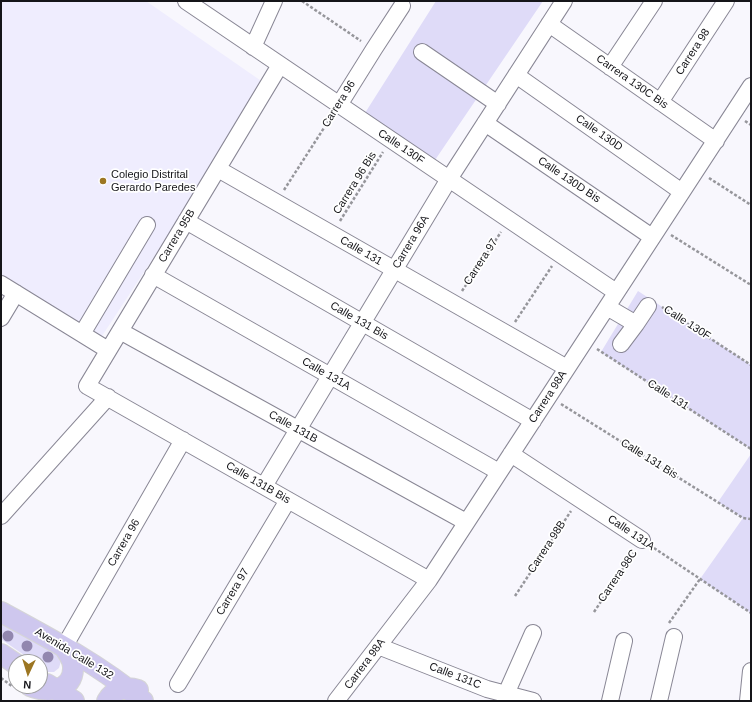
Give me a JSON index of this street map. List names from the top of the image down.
{
  "streets": {
    "main road": ["Avenida Calle 132"],
    "street": [
      "Carrera 98",
      "Carrera 130C Bis",
      "Carrera 96",
      "Calle 130D",
      "Calle 130F",
      "Calle 130D Bis",
      "Carrera 95B",
      "Carrera 96A",
      "Calle 131",
      "Carrera 97",
      "Calle 131 Bis",
      "Calle 131A",
      "Carrera 98A",
      "Calle 131B",
      "Calle 131B Bis",
      "Calle 131C"
    ],
    "path": ["Carrera 96 Bis", "Carrera 98B", "Carrera 98C"]
  },
  "crossings": [
    ["Carrera 98", "Carrera 130C Bis"],
    ["Carrera 130C Bis", "Carrera 96A"],
    ["Carrera 130C Bis", "Carrera 98A"],
    ["Carrera 96", "Calle 130F"],
    ["Carrera 96", "Calle 131"],
    ["Carrera 96", "Calle 131B Bis"],
    ["Carrera 96", "Avenida Calle 132"],
    ["Calle 130D", "Carrera 96A"],
    ["Calle 130D", "Carrera 98A"],
    ["Calle 130F", "Carrera 96 Bis"],
    ["Calle 130F", "Carrera 95B"],
    ["Calle 130F", "Carrera 96A"],
    ["Calle 130F", "Carrera 97"],
    ["Calle 130F", "Carrera 98A"],
    ["Calle 130D Bis", "Carrera 96A"],
    ["Calle 130D Bis", "Carrera 98A"],
    ["Carrera 96 Bis", "Calle 131"],
    ["Carrera 95B", "Calle 131"],
    ["Carrera 95B", "Calle 131 Bis"],
    ["Carrera 95B", "Calle 131A"],
    ["Carrera 95B", "Calle 131B"],
    ["Carrera 95B", "Calle 131B Bis"],
    ["Carrera 96A", "Calle 131"],
    ["Carrera 96A", "Calle 131 Bis"],
    ["Carrera 96A", "Calle 131A"],
    ["Carrera 96A", "Calle 131B"],
    ["Carrera 96A", "Calle 131B Bis"],
    ["Calle 131", "Carrera 97"],
    ["Calle 131", "Carrera 98A"],
    ["Carrera 97", "Calle 131B Bis"],
    ["Calle 131 Bis", "Carrera 98A"],
    ["Calle 131A", "Carrera 98A"],
    ["Calle 131A", "Carrera 98B"],
    ["Calle 131A", "Carrera 98C"],
    ["Carrera 98A", "Calle 131B"],
    ["Carrera 98A", "Calle 131B Bis"],
    ["Carrera 98A", "Calle 131C"]
  ],
  "places": ["Colegio Distrital Gerardo Paredes"],
  "north": "bottom"
}
